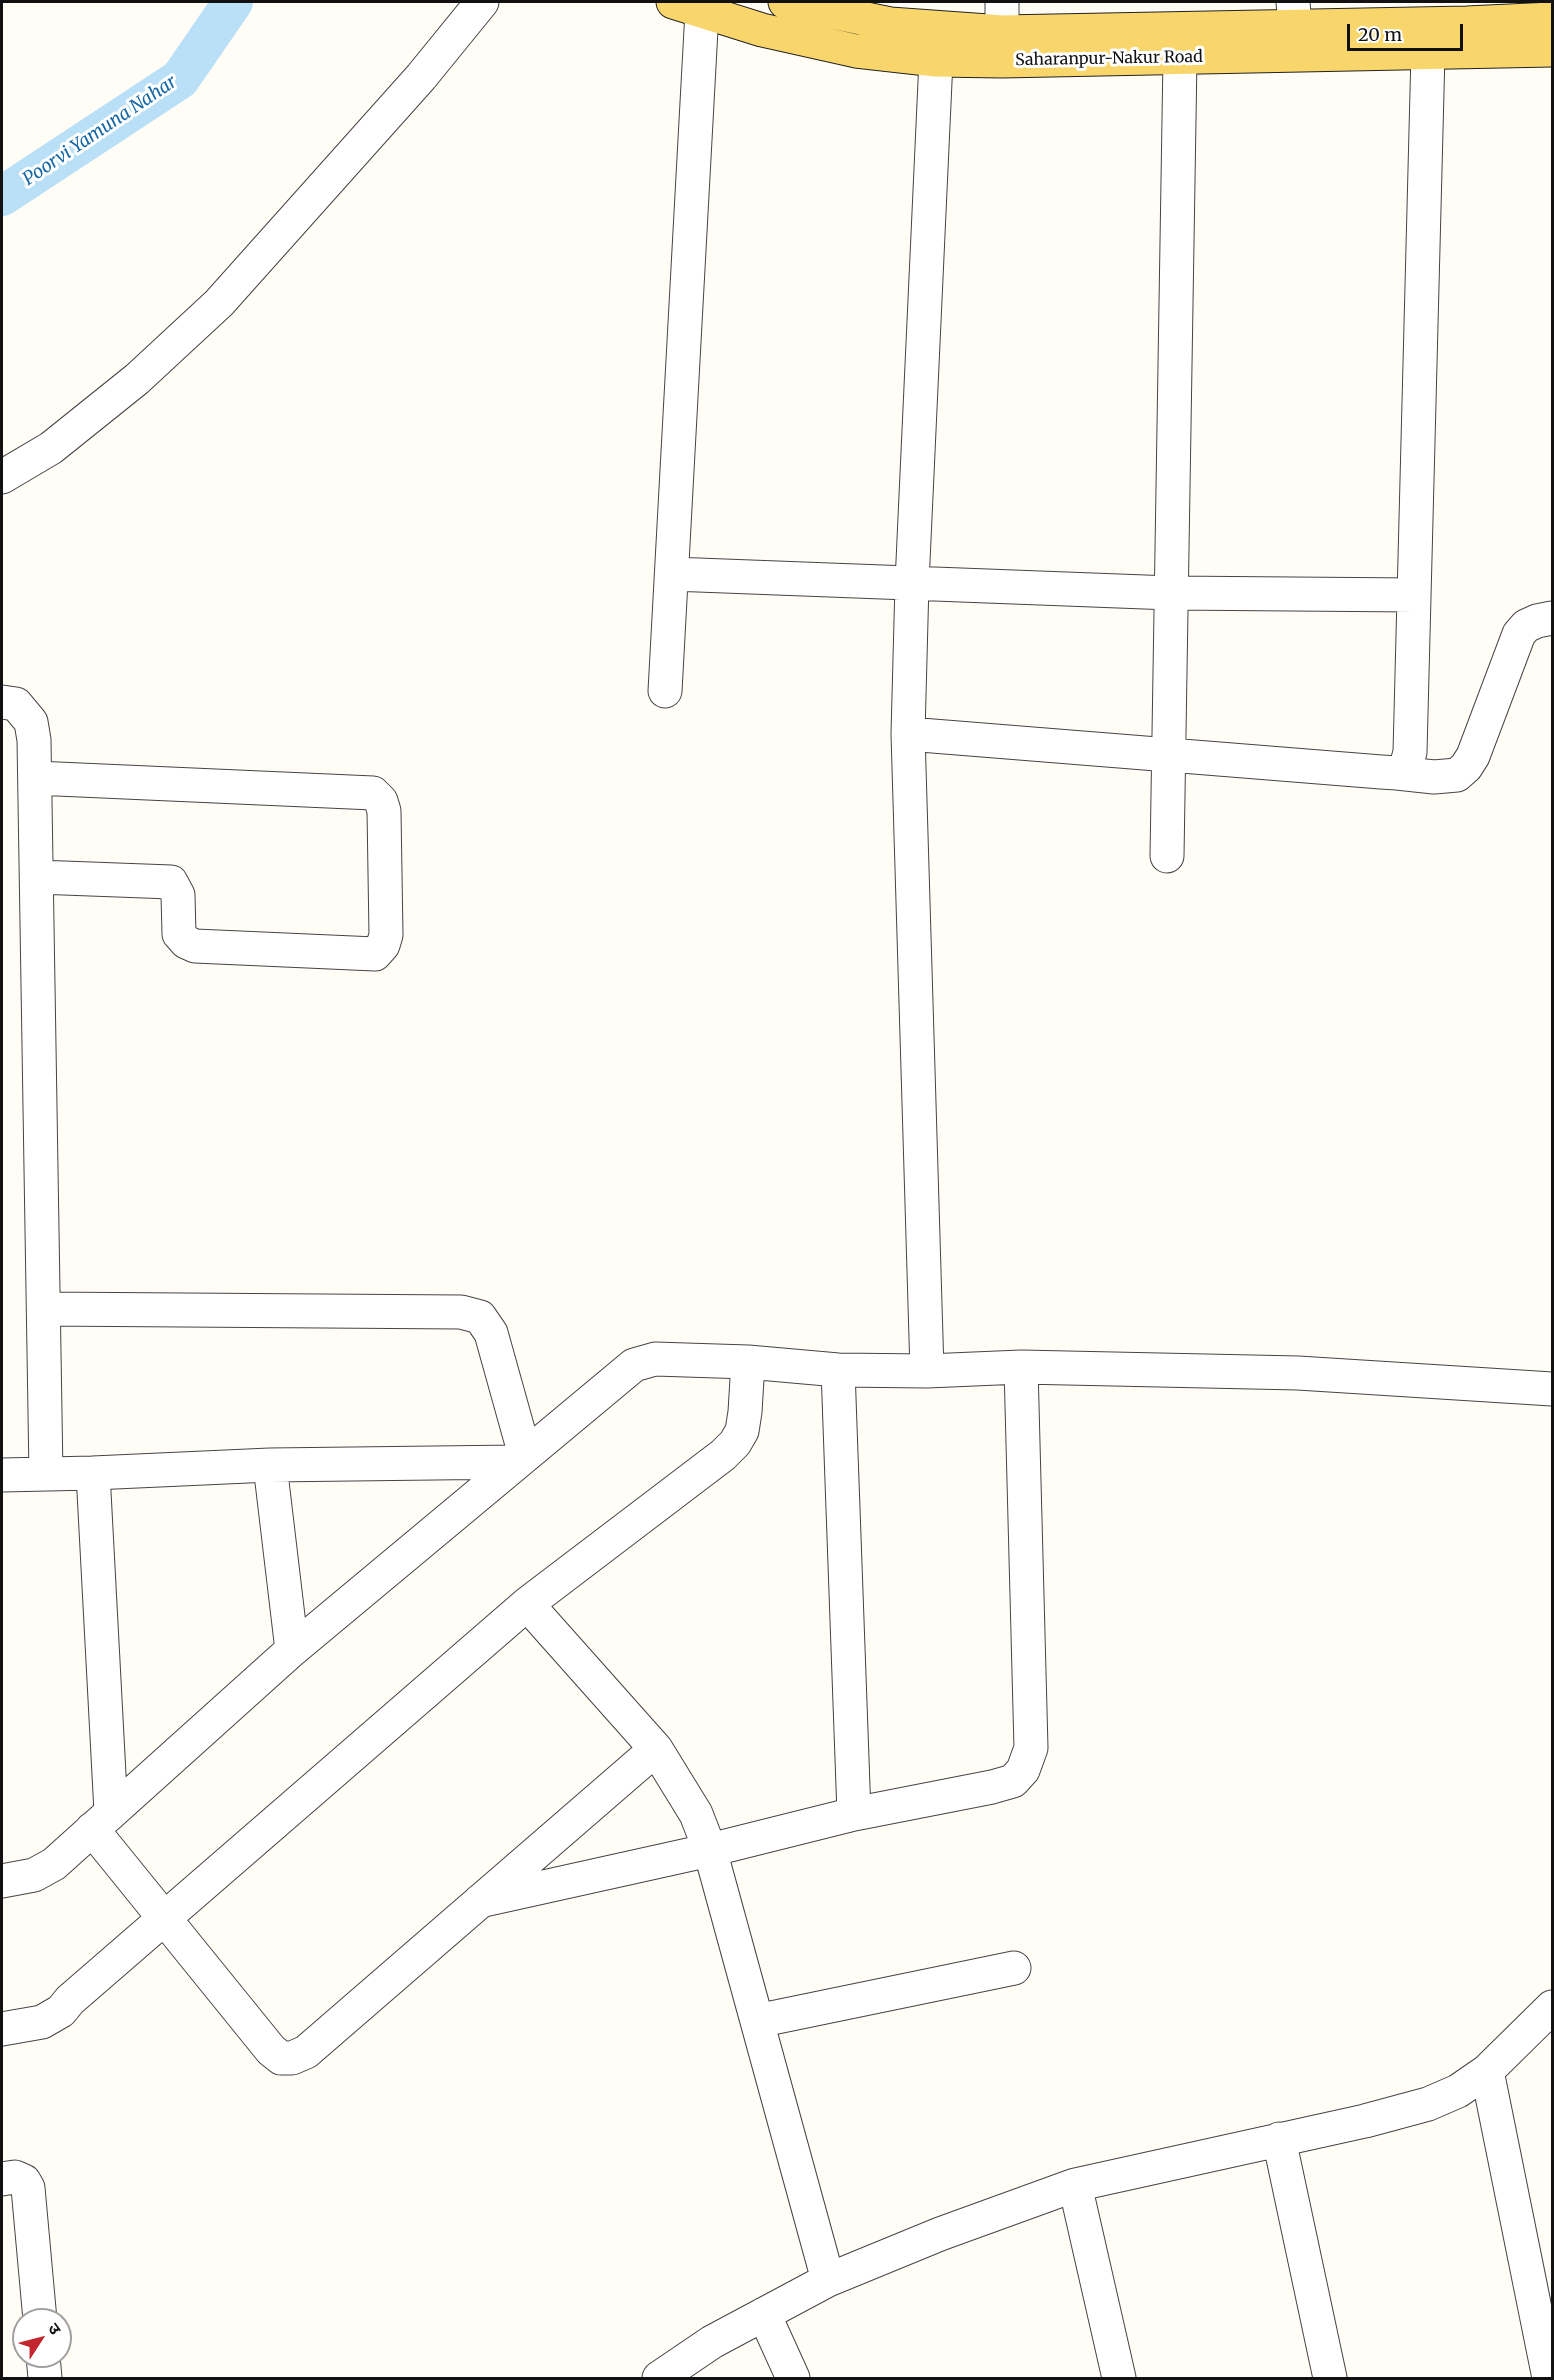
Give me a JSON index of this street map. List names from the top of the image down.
{
  "streets": {
    "main road": ["Saharanpur-Nakur Road"]
  },
  "water": ["Poorvi Yamuna Nahar"],
  "scale_bar": "20 m",
  "north": "top right"
}
